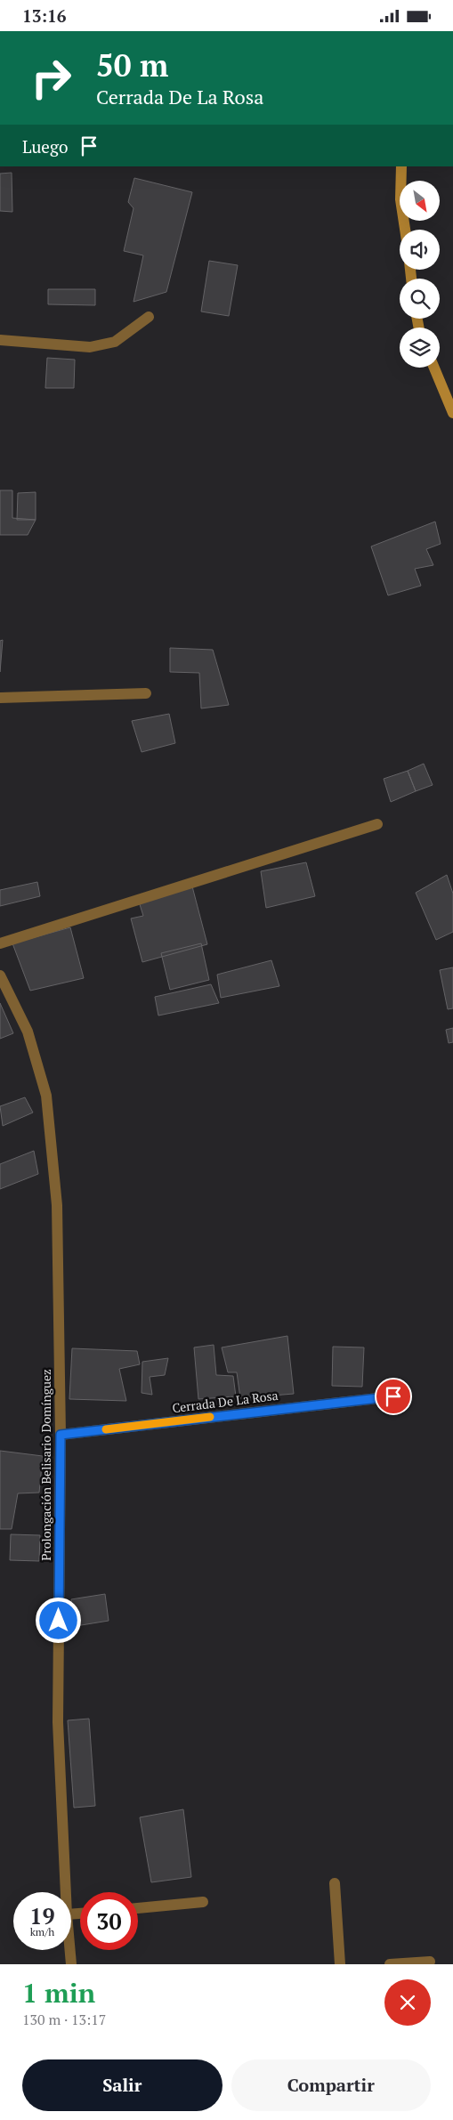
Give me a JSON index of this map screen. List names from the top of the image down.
{
  "streets": {
    "street": ["Cerrada De La Rosa", "Prolongación Belisario Domínguez"]
  },
  "crossings": [
    ["Cerrada De La Rosa", "Prolongación Belisario Domínguez"]
  ],
  "north": "bottom right",
  "page": {
    "status": "13:16",
    "turn": ["50 m", "Cerrada De La Rosa"],
    "then": "Luego",
    "speed": "19 km/h",
    "limit": "30",
    "heading": ["1 min", "130 m · 13:17"],
    "buttons": ["Salir", "Compartir"]
  }
}
